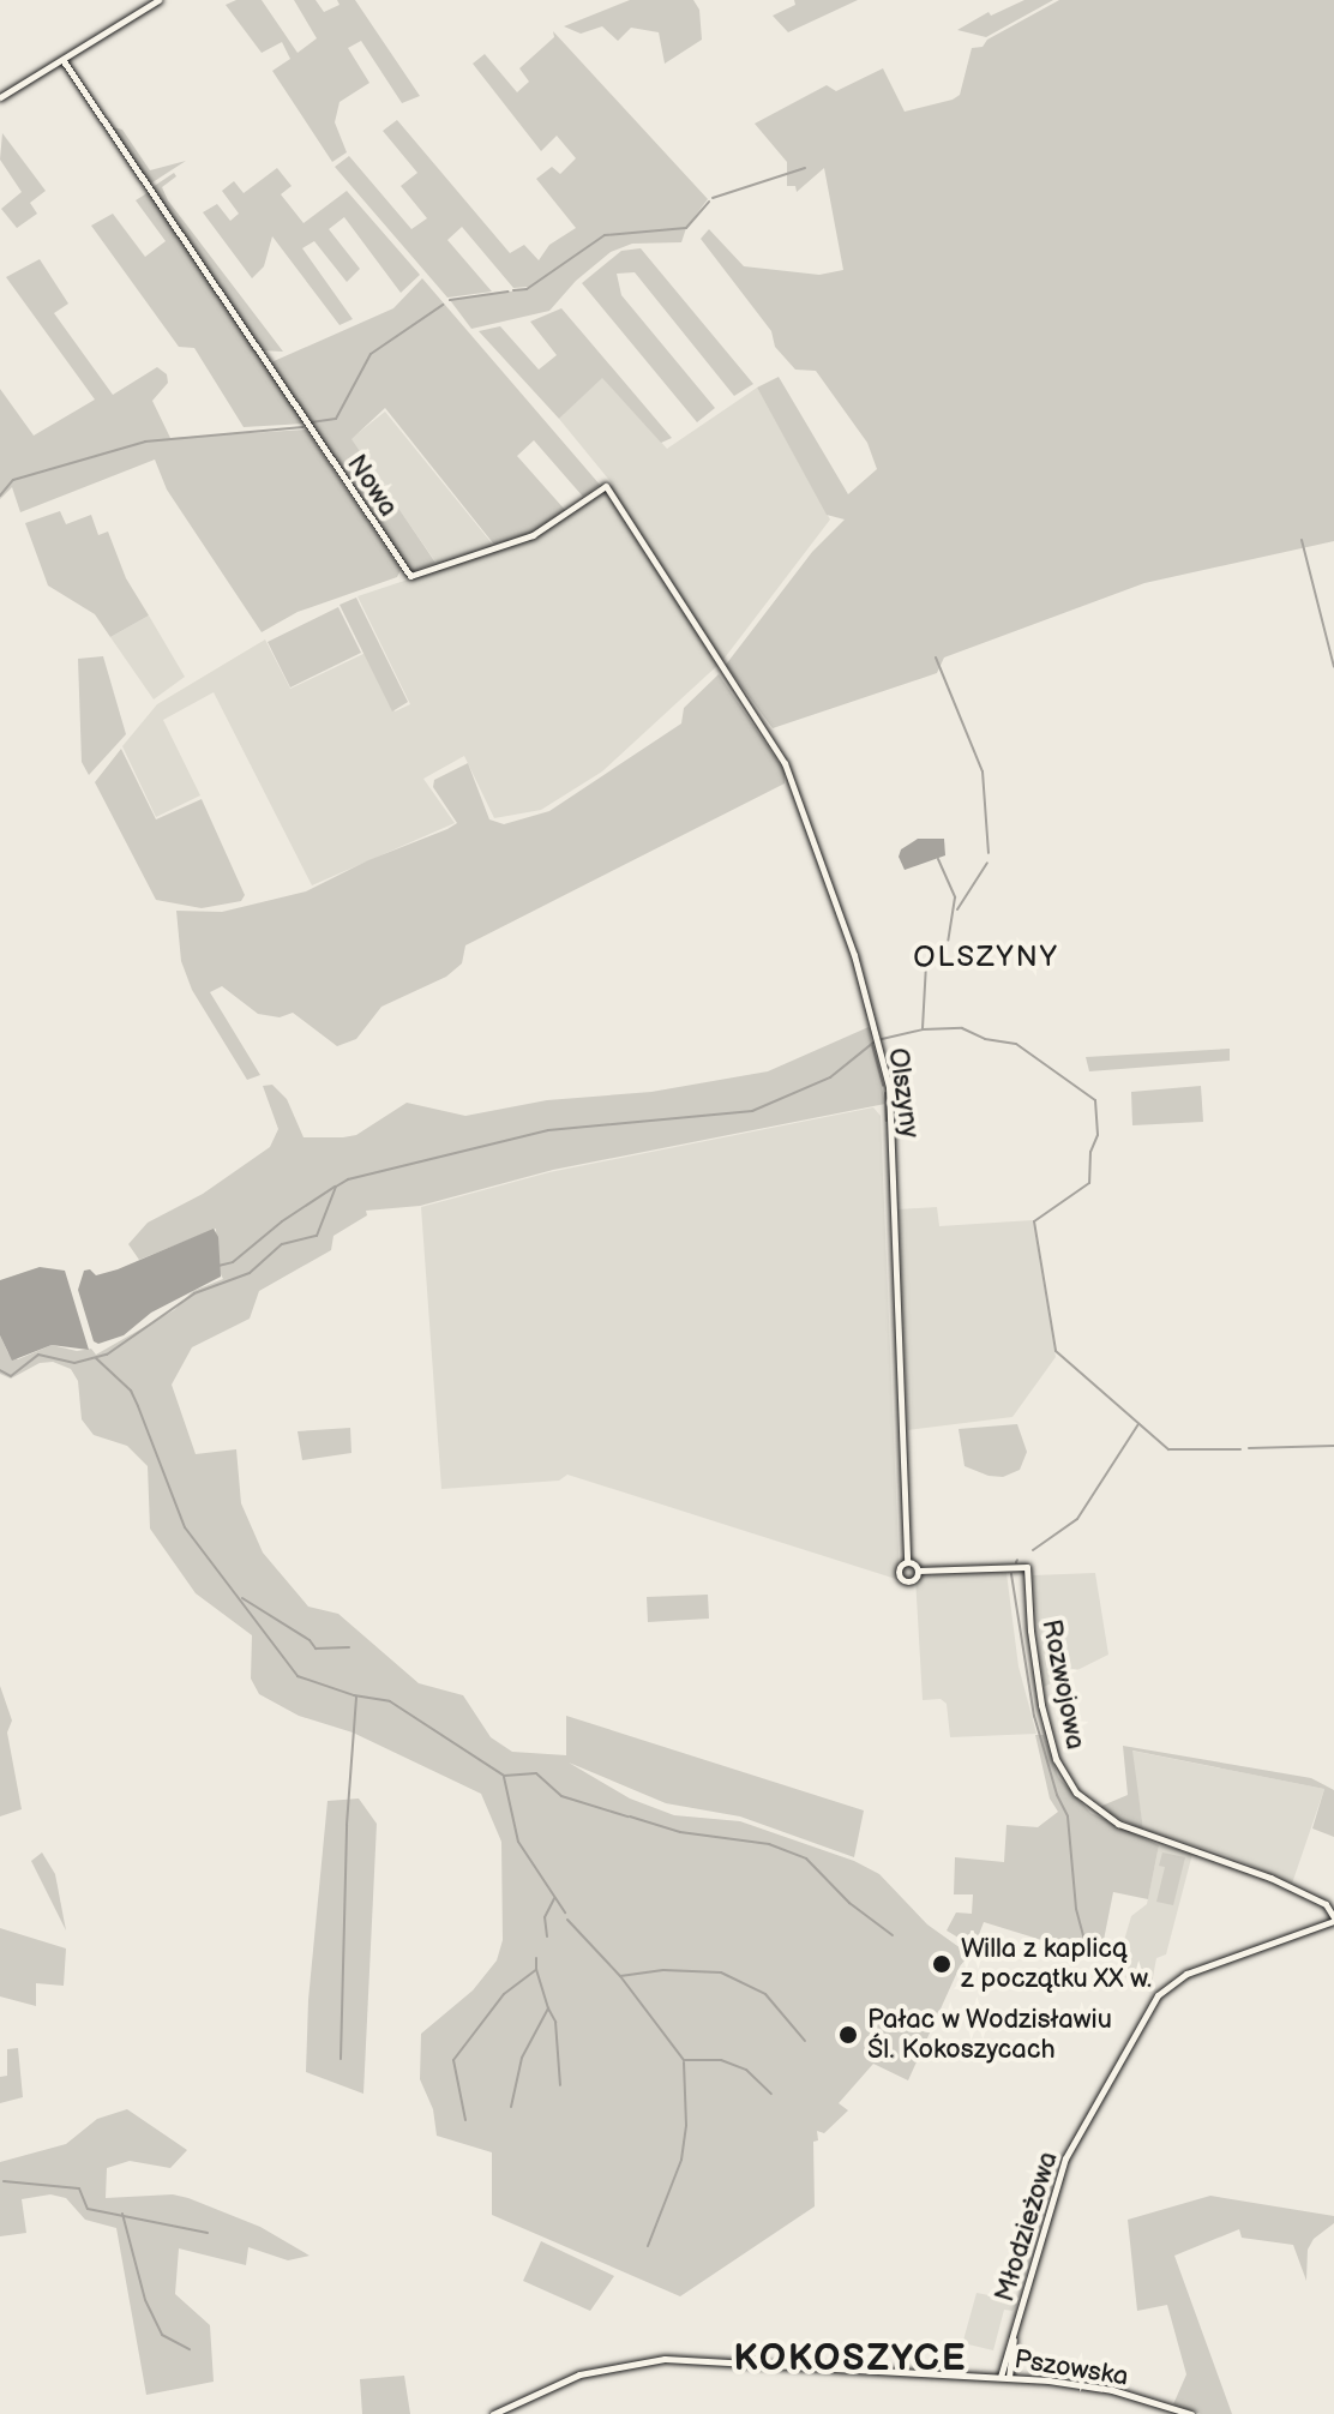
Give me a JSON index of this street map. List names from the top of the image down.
{
  "streets": {
    "street": [
      "Nowa",
      "Olszyny",
      "Rozwojowa",
      "Młodzieżowa",
      "Pszowska"
    ]
  },
  "crossings": [
    ["Nowa", "Olszyny"],
    ["Rozwojowa", "Młodzieżowa"],
    ["Młodzieżowa", "Pszowska"]
  ],
  "districts": ["OLSZYNY", "KOKOSZYCE"],
  "places": ["Willa z kaplicą z początku XX w.", "Pałac w Wodzisławiu Śl. Kokoszycach"]
}
